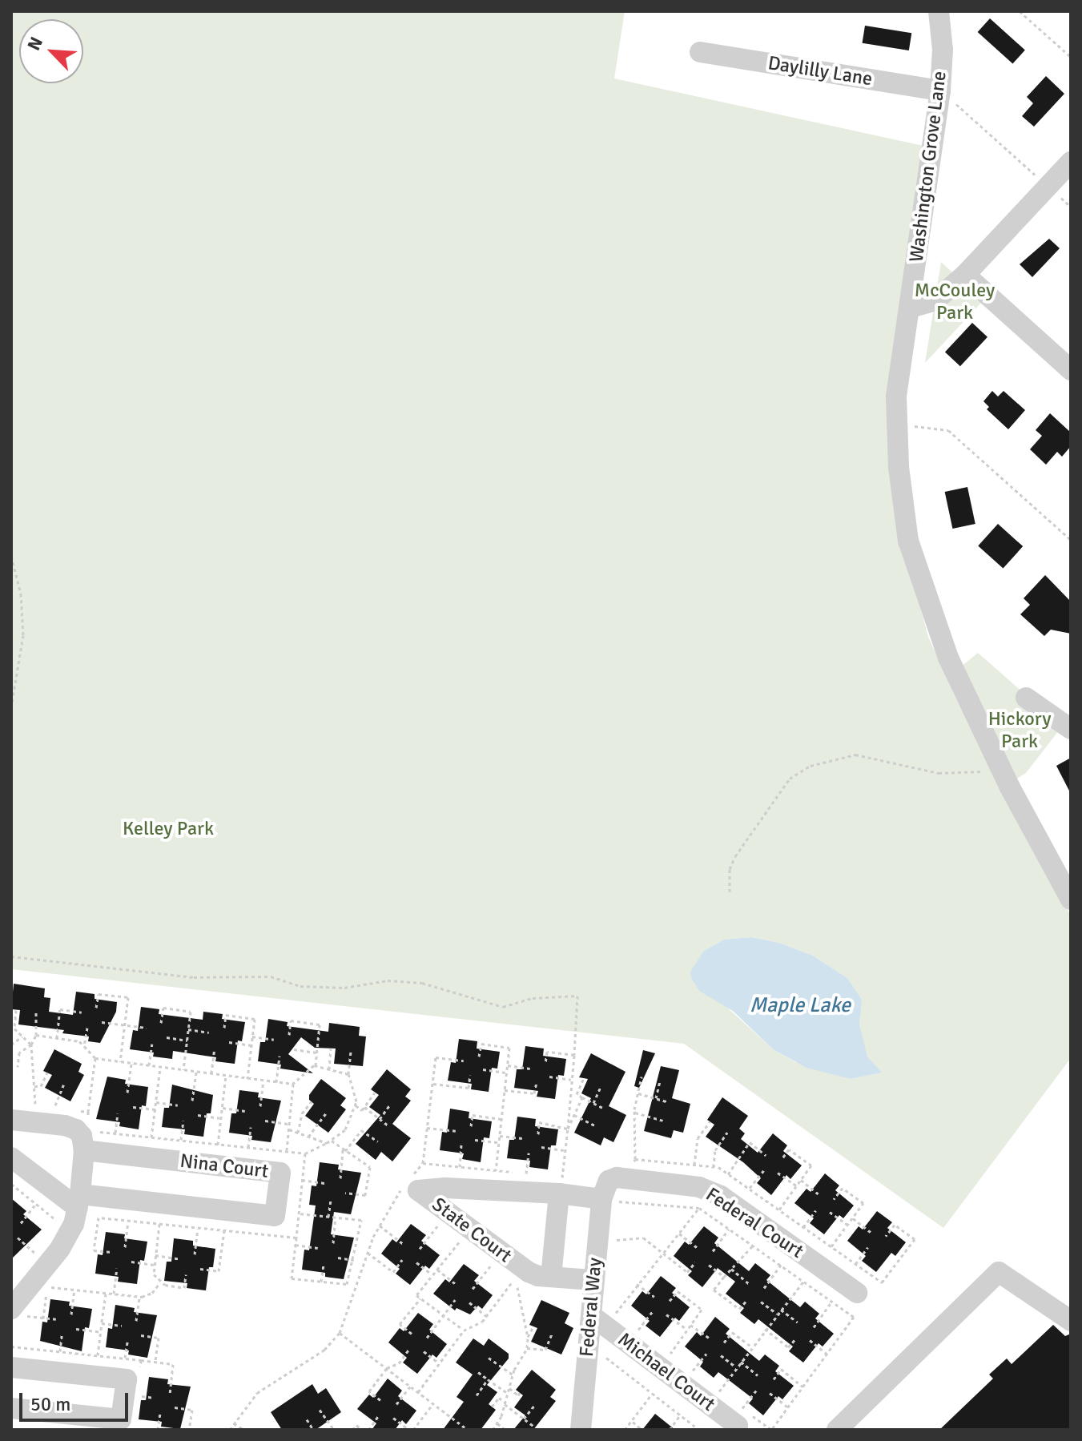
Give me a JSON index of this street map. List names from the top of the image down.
{
  "streets": {
    "street": [
      "Daylilly Lane",
      "Washington Grove Lane",
      "Nina Court",
      "Federal Court",
      "State Court",
      "Federal Way",
      "Michael Court"
    ]
  },
  "crossings": [
    ["Daylilly Lane", "Washington Grove Lane"],
    ["Federal Court", "State Court"],
    ["Federal Court", "Federal Way"],
    ["State Court", "Federal Way"],
    ["Federal Way", "Michael Court"]
  ],
  "water": ["Maple Lake"],
  "parks": ["McCouley Park", "Hickory Park", "Kelley Park"],
  "scale_bar": "50 m",
  "north": "top left"
}
